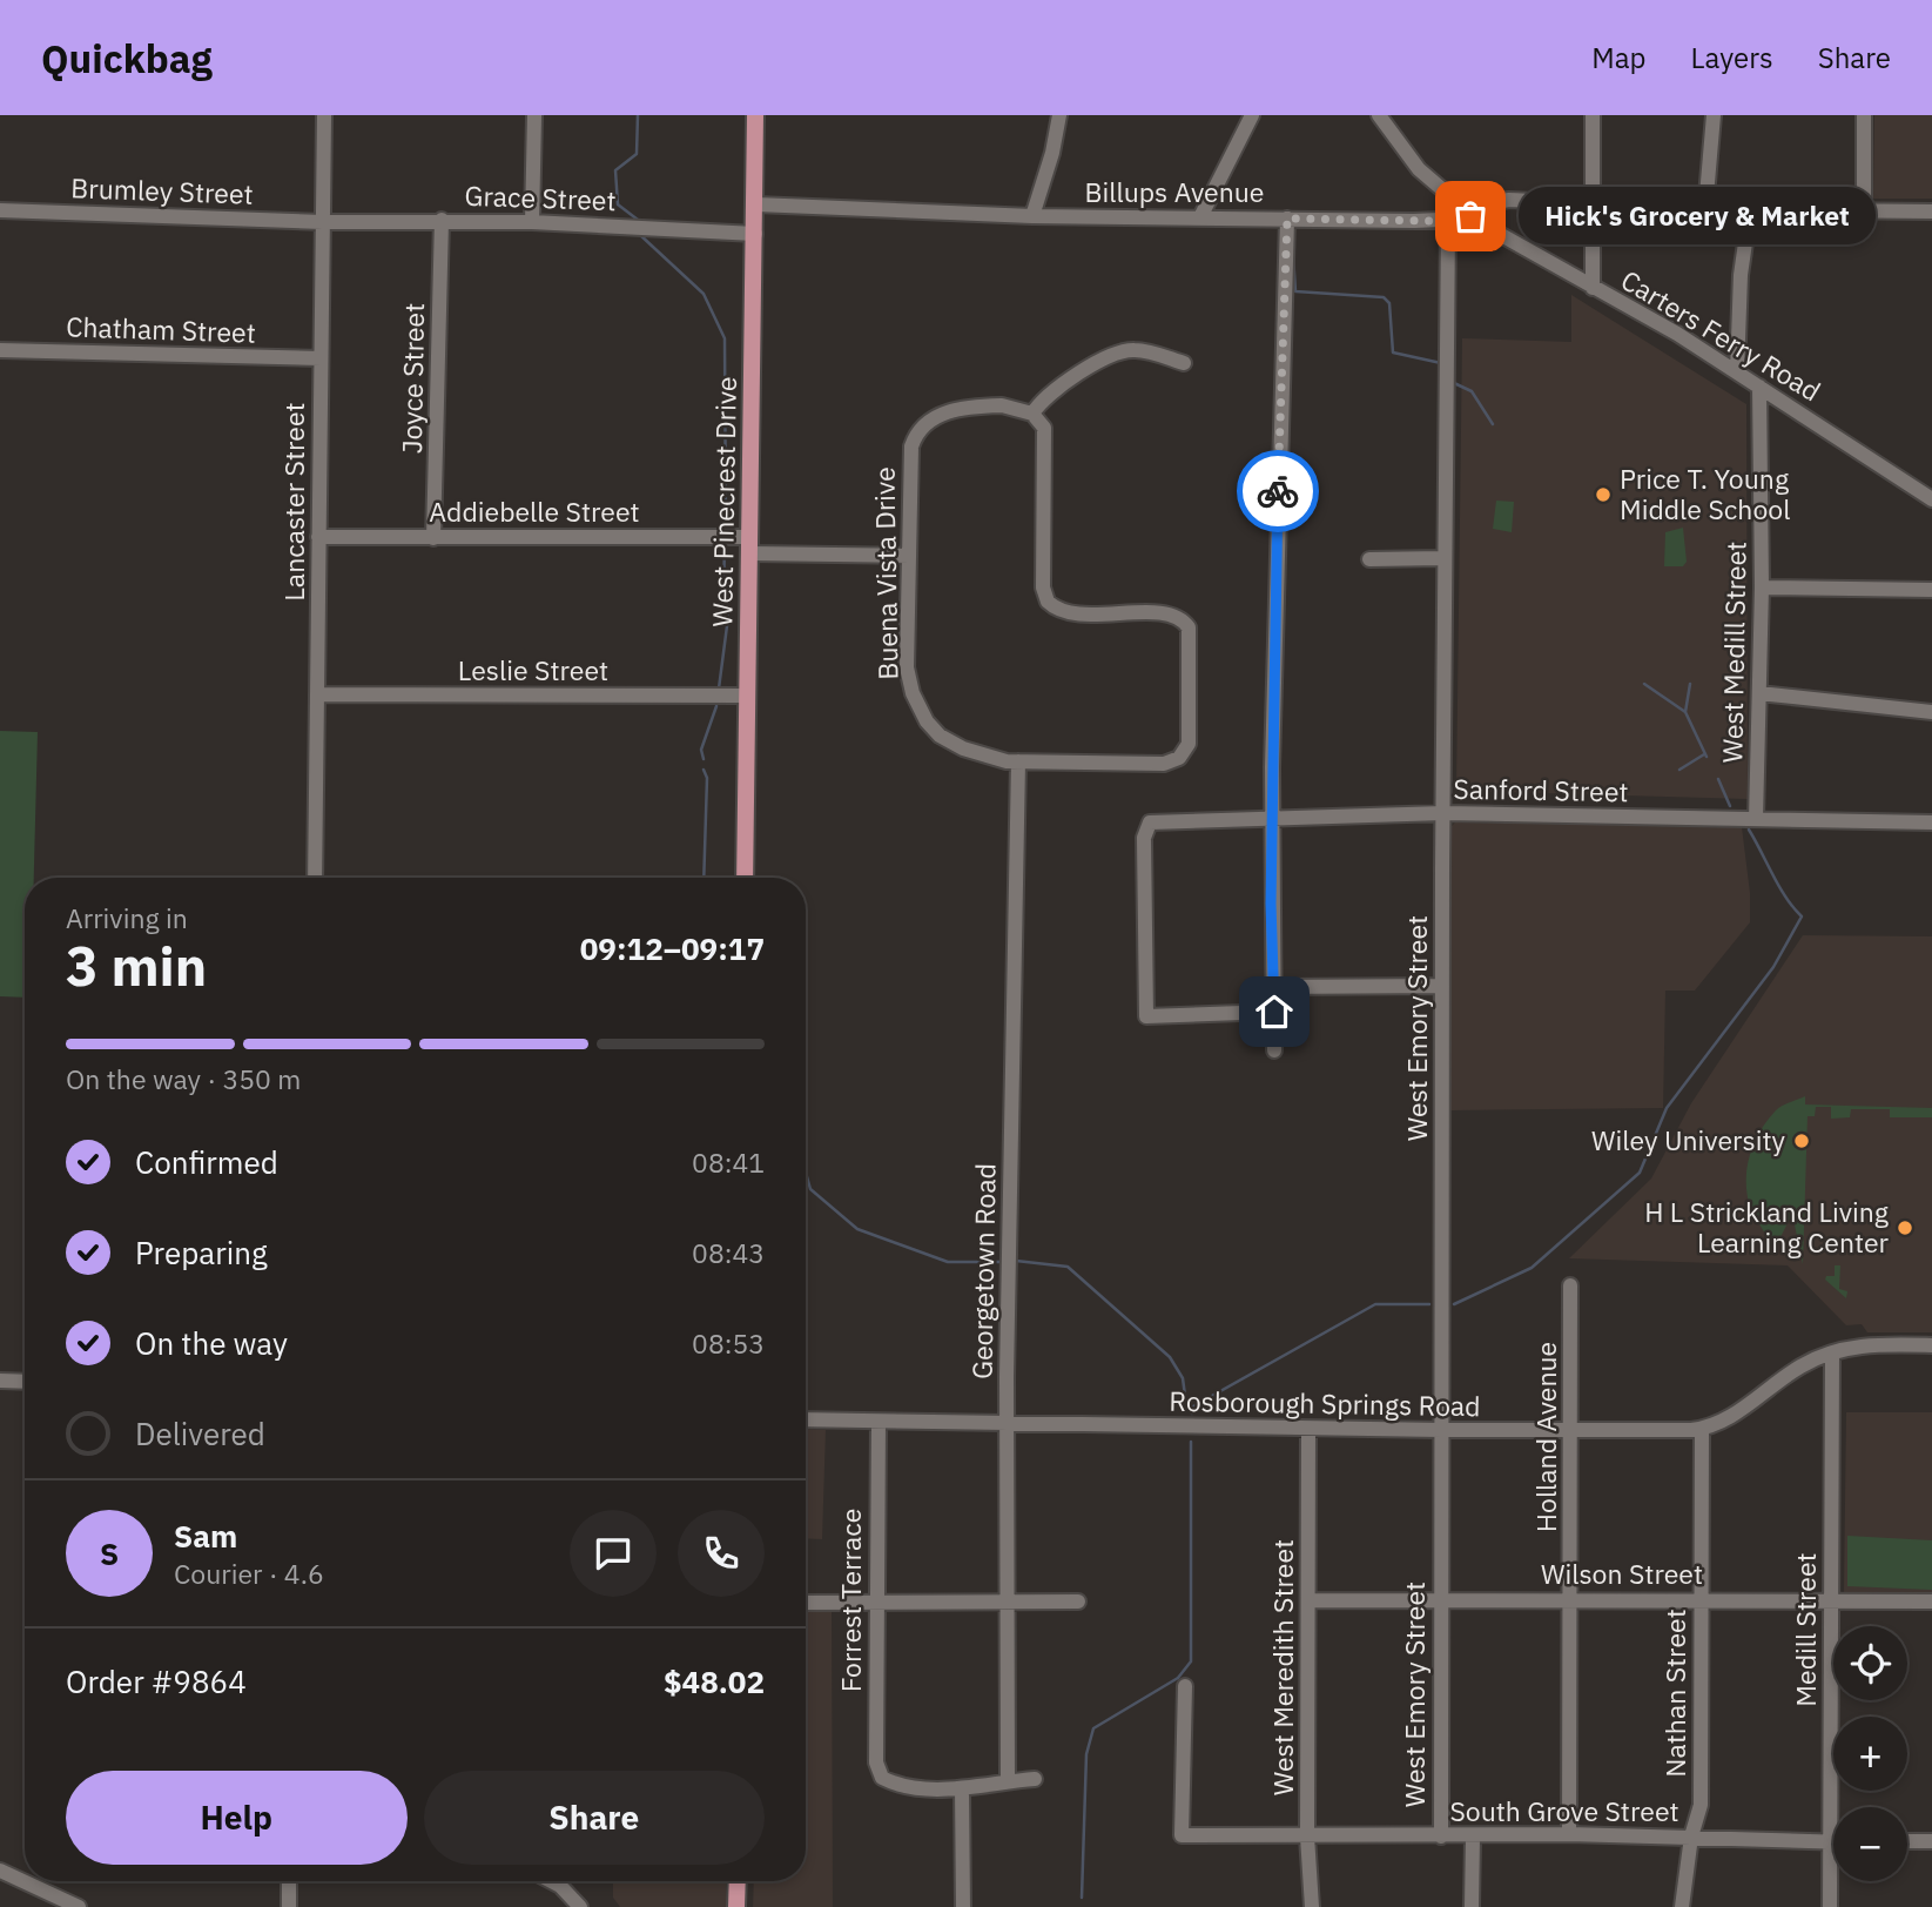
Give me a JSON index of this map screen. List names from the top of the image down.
{
  "streets": {
    "main road": ["West Pinecrest Drive"],
    "street": [
      "Brumley Street",
      "Billups Avenue",
      "Grace Street",
      "Chatham Street",
      "Carters Ferry Road",
      "Joyce Street",
      "Lancaster Street",
      "Addiebelle Street",
      "Buena Vista Drive",
      "West Medill Street",
      "Leslie Street",
      "Sanford Street",
      "West Emory Street",
      "Georgetown Road",
      "Rosborough Springs Road",
      "Holland Avenue",
      "Wilson Street",
      "Forrest Terrace",
      "Medill Street",
      "West Meredith Street",
      "Nathan Street",
      "South Grove Street"
    ]
  },
  "crossings": [
    ["Brumley Street", "Grace Street"],
    ["Brumley Street", "Lancaster Street"],
    ["Billups Avenue", "Carters Ferry Road"],
    ["Billups Avenue", "West Pinecrest Drive"],
    ["Billups Avenue", "West Emory Street"],
    ["Grace Street", "Joyce Street"],
    ["Grace Street", "Lancaster Street"],
    ["Grace Street", "West Pinecrest Drive"],
    ["Chatham Street", "Lancaster Street"],
    ["Carters Ferry Road", "West Medill Street"],
    ["Joyce Street", "Addiebelle Street"],
    ["Lancaster Street", "Addiebelle Street"],
    ["Lancaster Street", "Leslie Street"],
    ["West Pinecrest Drive", "Addiebelle Street"],
    ["West Pinecrest Drive", "Leslie Street"],
    ["Addiebelle Street", "Buena Vista Drive"],
    ["Buena Vista Drive", "Georgetown Road"],
    ["West Medill Street", "Sanford Street"],
    ["Sanford Street", "West Emory Street"],
    ["West Emory Street", "Rosborough Springs Road"],
    ["West Emory Street", "Wilson Street"],
    ["West Emory Street", "South Grove Street"],
    ["Georgetown Road", "Rosborough Springs Road"],
    ["Rosborough Springs Road", "Holland Avenue"],
    ["Rosborough Springs Road", "Forrest Terrace"],
    ["Rosborough Springs Road", "Medill Street"],
    ["Rosborough Springs Road", "West Meredith Street"],
    ["Rosborough Springs Road", "Nathan Street"],
    ["Holland Avenue", "Wilson Street"],
    ["Holland Avenue", "South Grove Street"],
    ["Wilson Street", "Medill Street"],
    ["Wilson Street", "West Meredith Street"],
    ["Wilson Street", "Nathan Street"],
    ["Medill Street", "South Grove Street"],
    ["West Meredith Street", "South Grove Street"],
    ["Nathan Street", "South Grove Street"]
  ],
  "places": [
    "Hick's Grocery & Market",
    "Price T. Young Middle School",
    "Wiley University",
    "H L Strickland Living Learning Center"
  ],
  "page": {
    "header": "Quickbag",
    "nav": ["Map", "Layers", "Share"],
    "bubble": "Hick's Grocery & Market",
    "heading": ["3 min", "Arriving in", "09:12–09:17"],
    "panel": [
      "Sam",
      "Courier · 4.6",
      "Order #9864",
      "$48.02"
    ],
    "bar": "On the way · 350 m",
    "list": [
      ["Confirmed", "08:41"],
      ["Preparing", "08:43"],
      ["On the way", "08:53"],
      "Delivered"
    ],
    "round": "S",
    "map_buttons": ["+", "−"],
    "buttons": ["Help", "Share"]
  }
}
